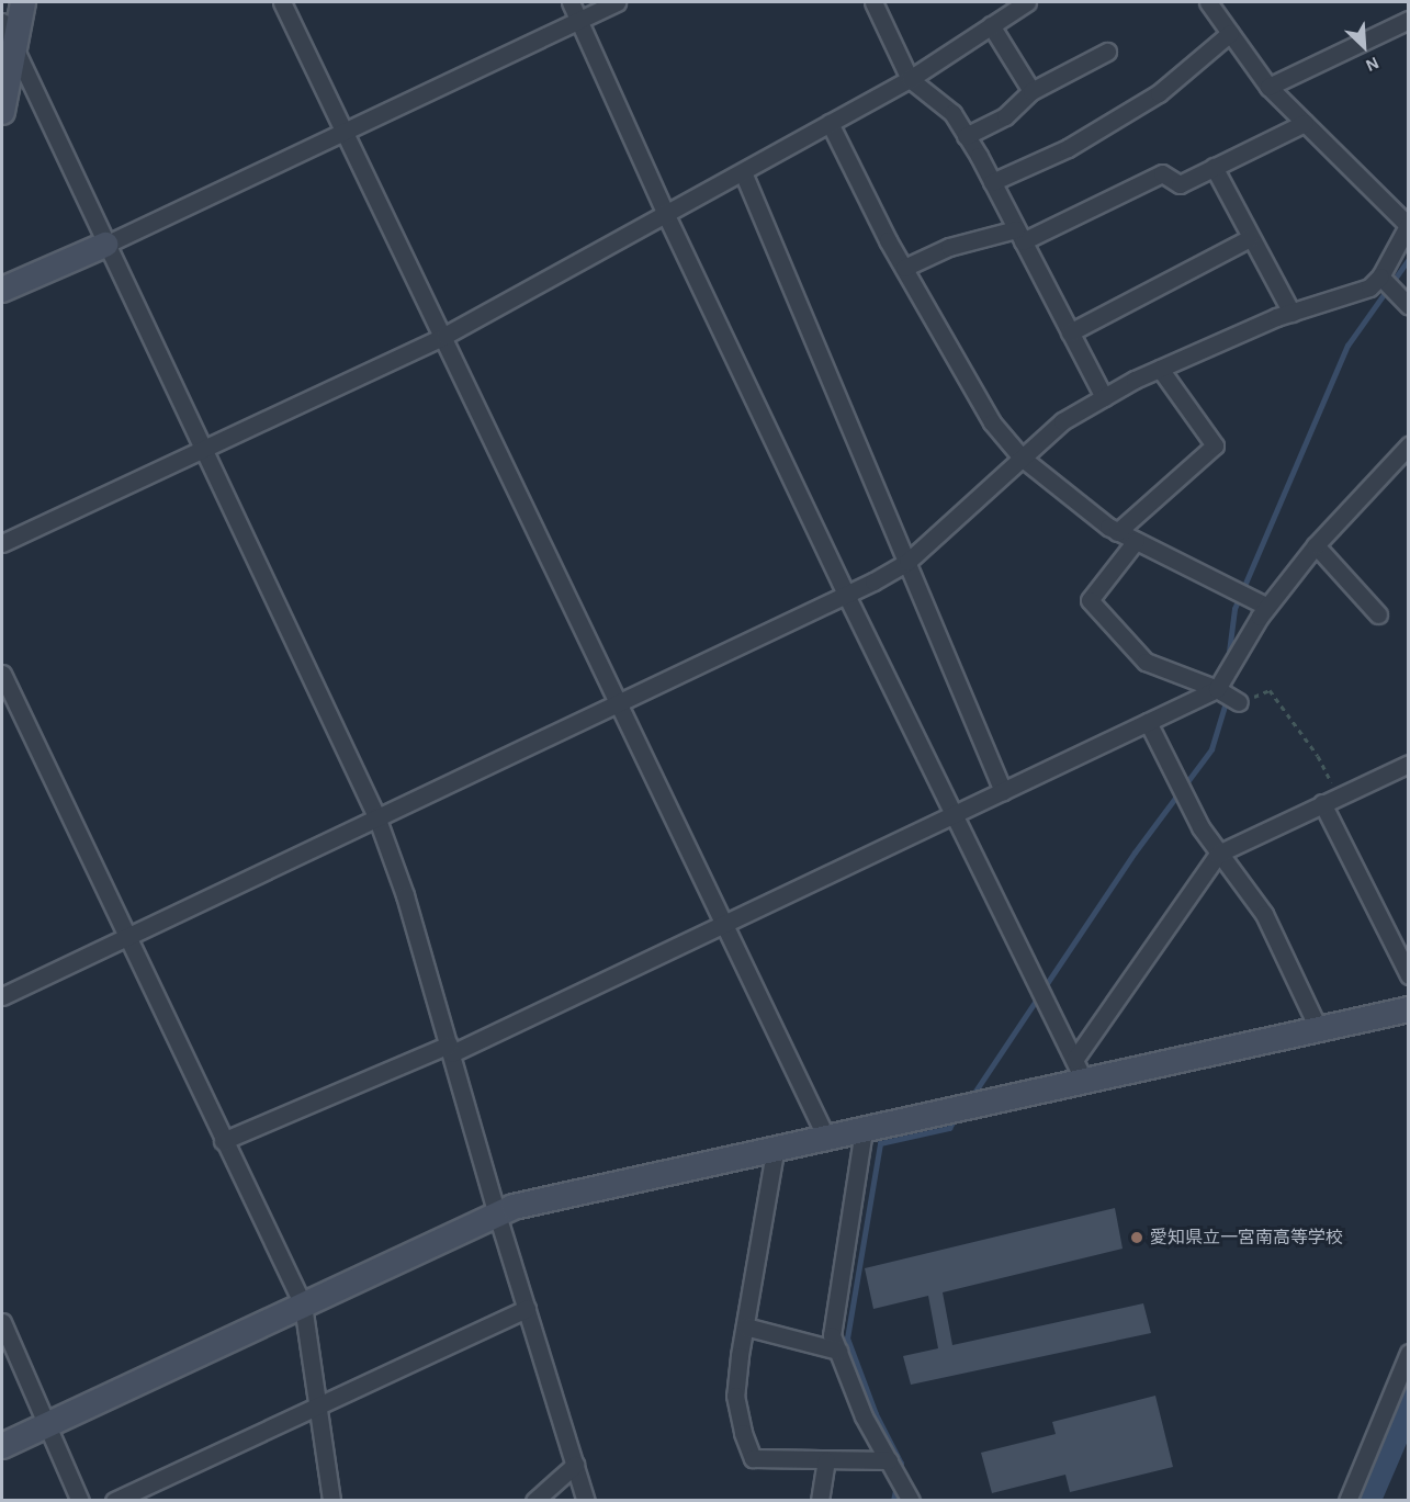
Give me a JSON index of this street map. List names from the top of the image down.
{
  "places": ["愛知県立一宮南高等学校"],
  "north": "bottom right"
}
